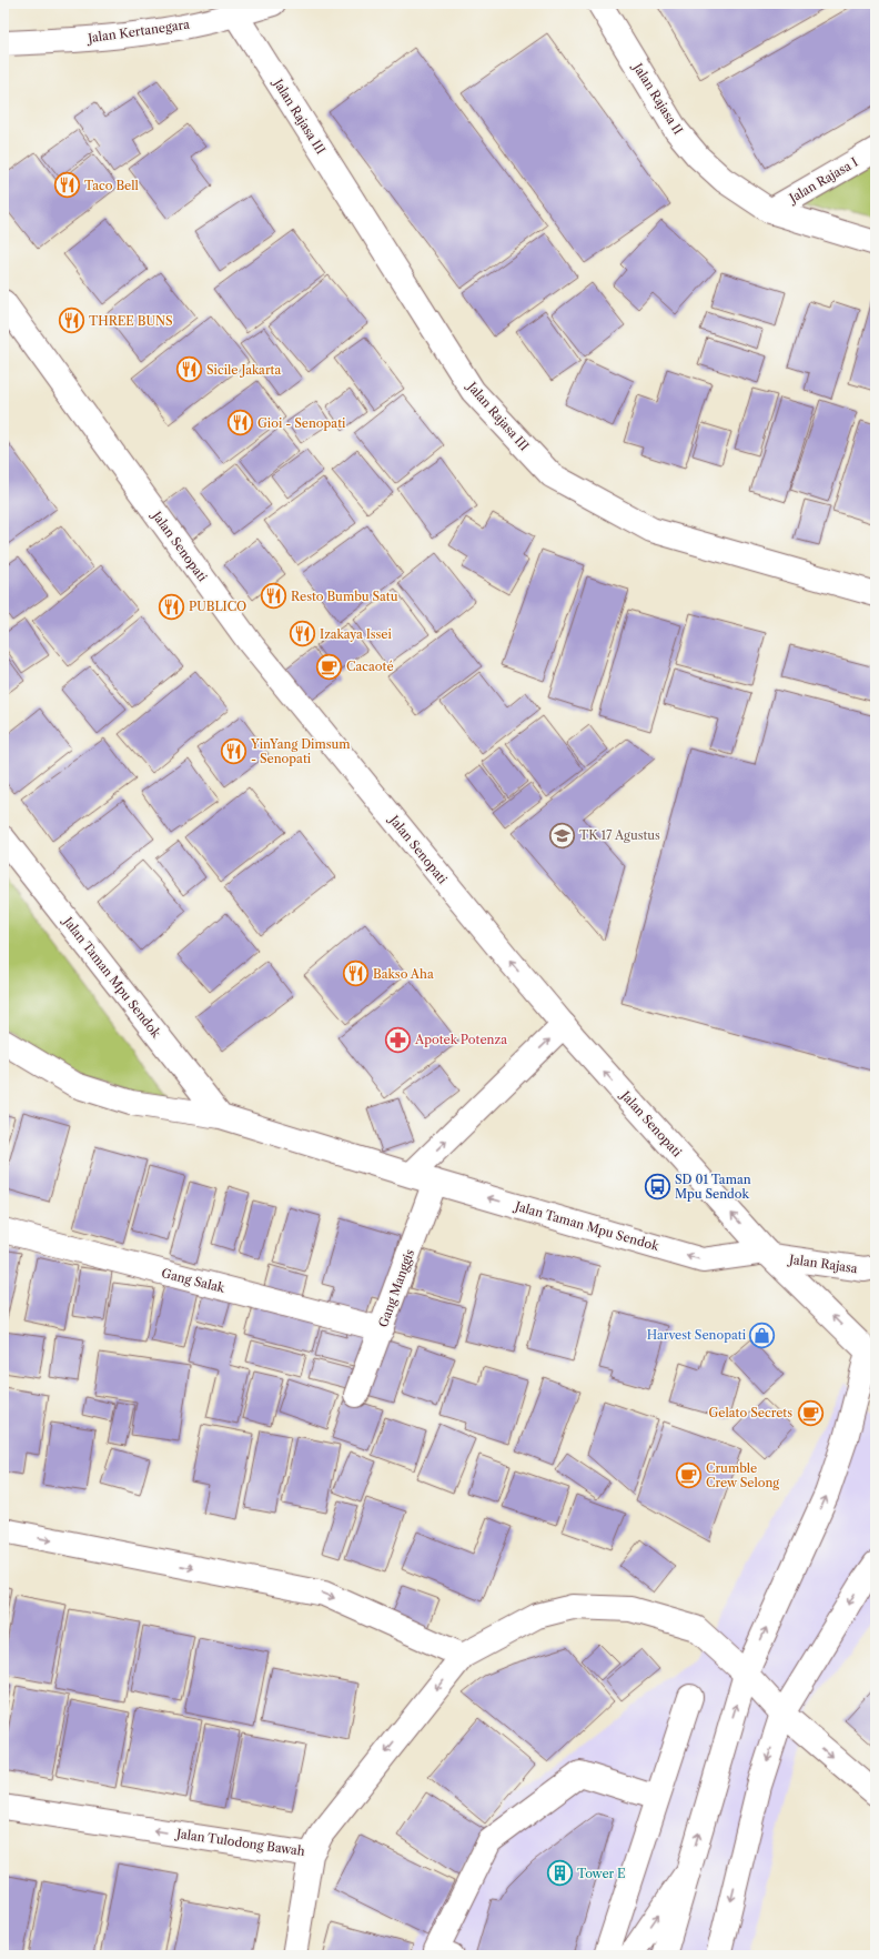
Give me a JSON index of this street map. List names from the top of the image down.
{
  "streets": {
    "street": [
      "Jalan Kertanegara",
      "Jalan Rajasa II",
      "Jalan Rajasa III",
      "Jalan Rajasa I",
      "Jalan Senopati",
      "Jalan Taman Mpu Sendok",
      "Jalan Rajasa",
      "Gang Salak",
      "Gang Manggis",
      "Jalan Tulodong Bawah"
    ]
  },
  "crossings": [
    ["Jalan Kertanegara", "Jalan Rajasa III"],
    ["Jalan Rajasa II", "Jalan Rajasa I"],
    ["Jalan Senopati", "Jalan Taman Mpu Sendok"],
    ["Jalan Senopati", "Jalan Rajasa"],
    ["Jalan Taman Mpu Sendok", "Jalan Rajasa"],
    ["Jalan Taman Mpu Sendok", "Gang Manggis"],
    ["Gang Salak", "Gang Manggis"]
  ],
  "one_way": ["Jalan Senopati"],
  "places": {
    "restaurant": [
      "Taco Bell",
      "THREE BUNS",
      "Sicile Jakarta",
      "Gioi - Senopati",
      "Resto Bumbu Satu",
      "PUBLICO",
      "Izakaya Issei",
      "YinYang Dimsum - Senopati",
      "Bakso Aha"
    ],
    "cafe": ["Cacaoté", "Gelato Secrets", "Crumble Crew Selong"],
    "school or university": ["TK 17 Agustus"],
    "pharmacy": ["Apotek Potenza"],
    "bus stop": ["SD 01 Taman Mpu Sendok"],
    "shop": ["Harvest Senopati"],
    "building": ["Tower E"]
  }
}
